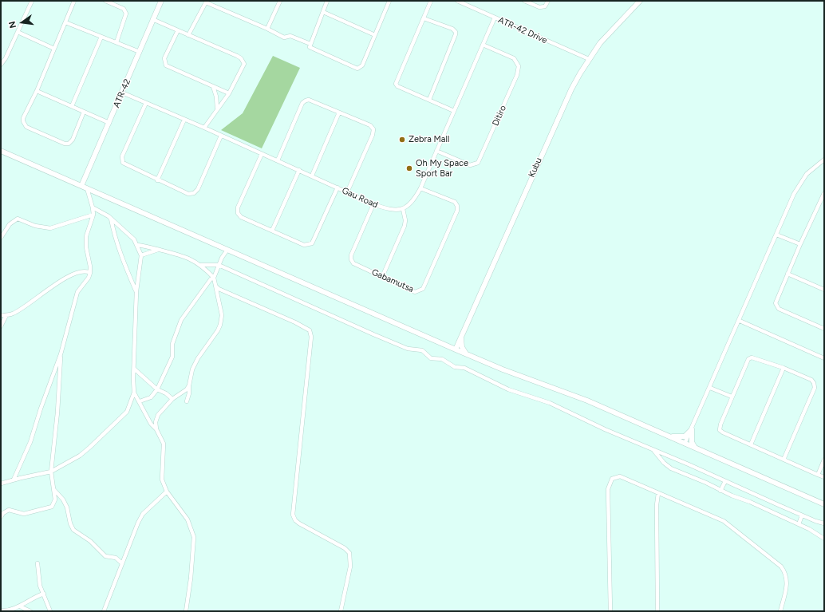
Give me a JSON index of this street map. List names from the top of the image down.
{
  "streets": {
    "main road": ["ATR-42", "Kubu"],
    "street": [
      "ATR-42 Drive",
      "Ditiro",
      "Gau Road",
      "Gabamutsa"
    ]
  },
  "crossings": [
    ["ATR-42 Drive", "Kubu"],
    ["ATR-42", "Gau Road"],
    ["Gau Road", "Gabamutsa"]
  ],
  "places": ["Zebra Mall", "Oh My Space Sport Bar"],
  "north": "left"
}
